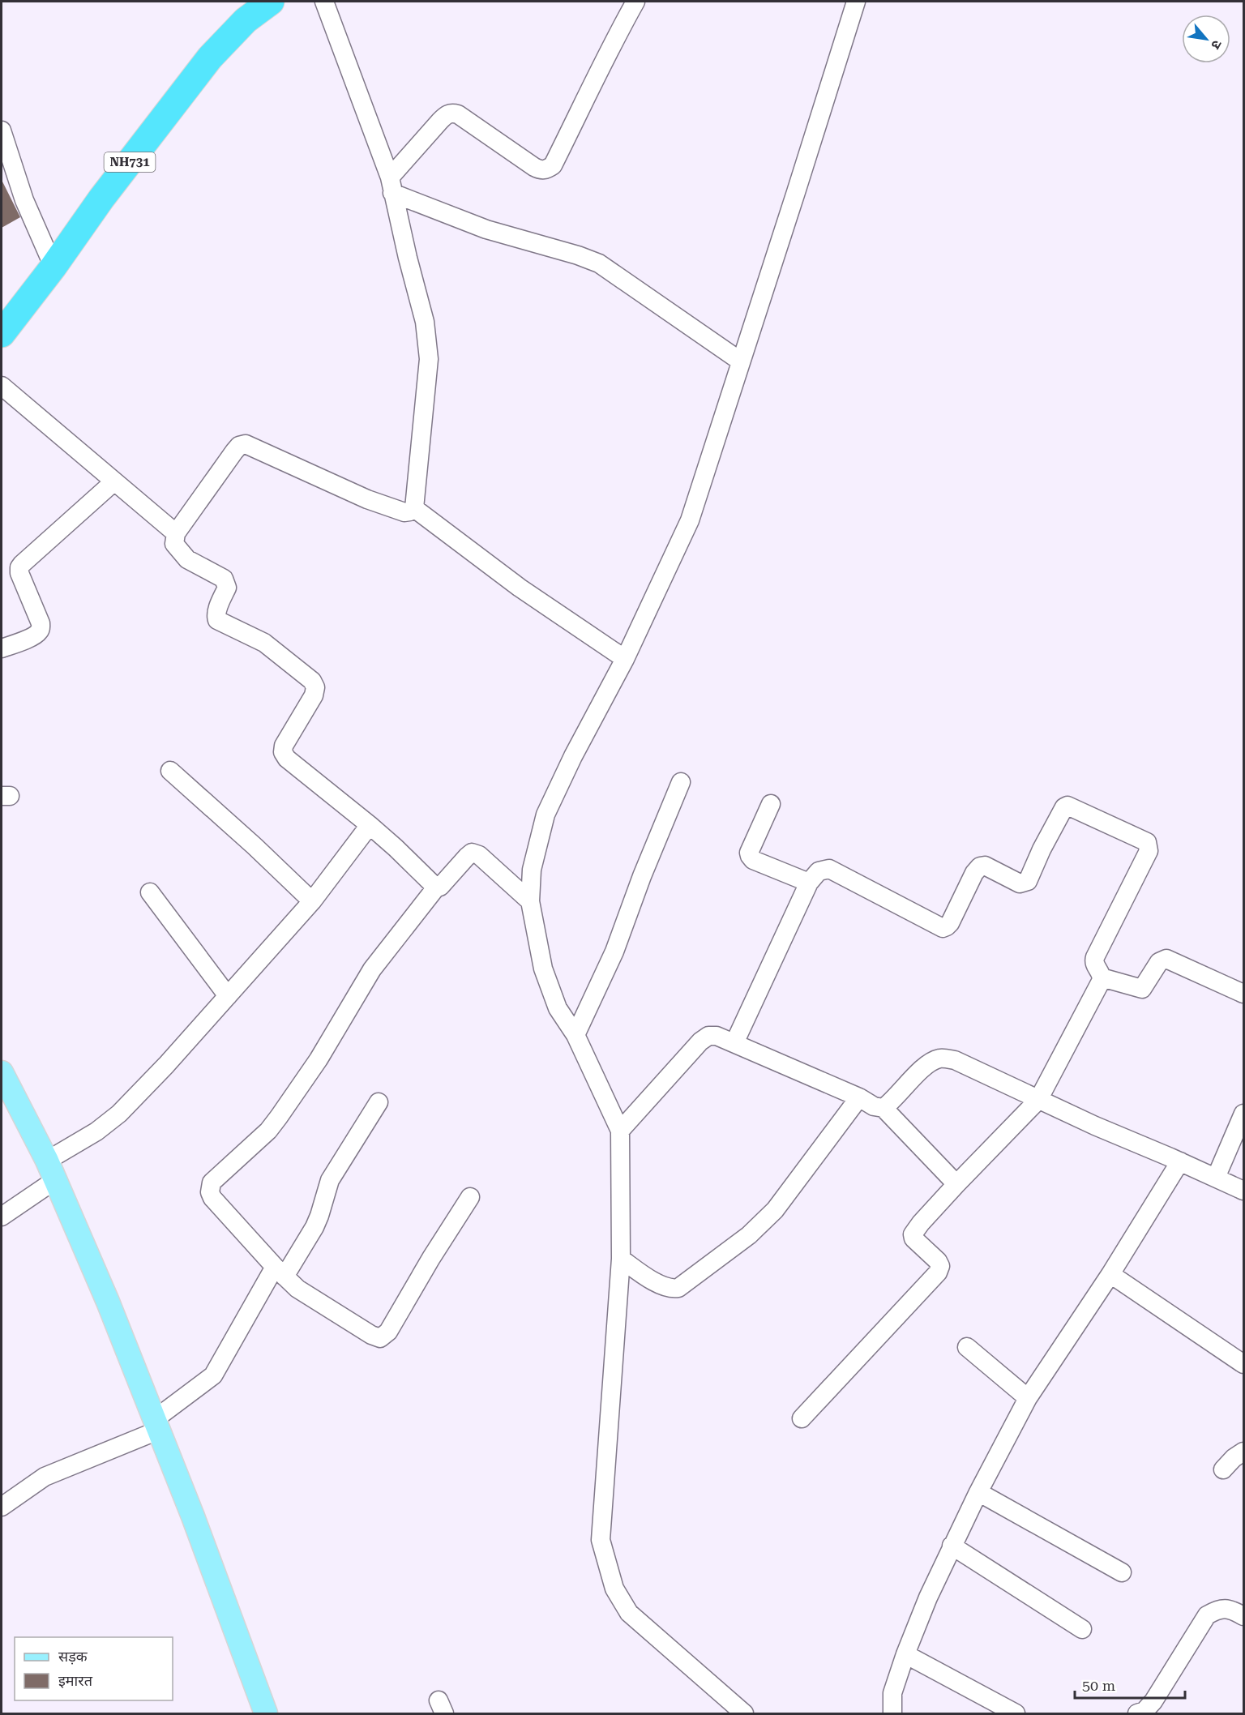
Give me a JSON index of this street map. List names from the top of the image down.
{
  "streets": {
    "highway": ["NH731"]
  },
  "legend": ["सड़क", "इमारत"],
  "scale_bar": "50 m",
  "north": "bottom right"
}
